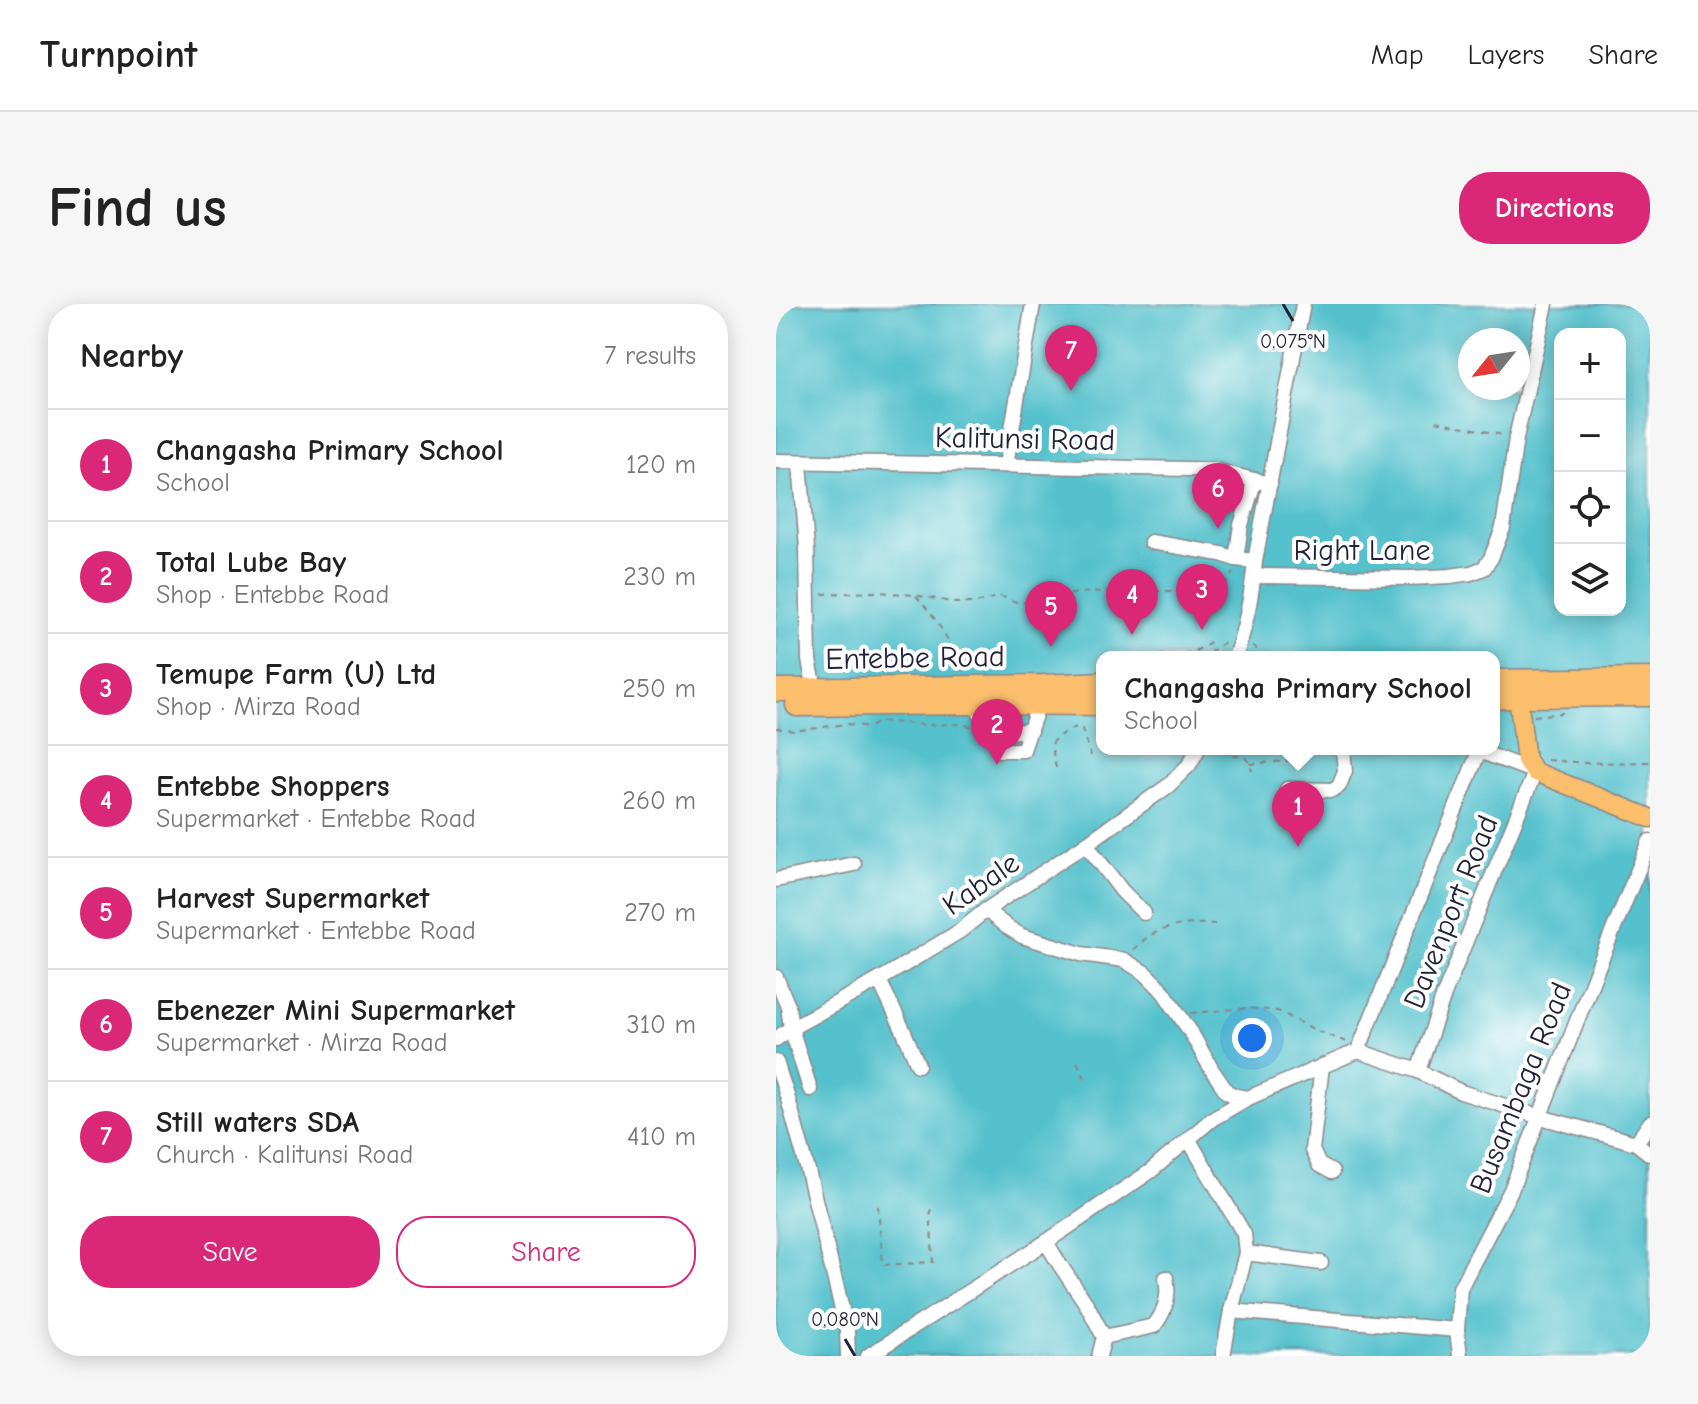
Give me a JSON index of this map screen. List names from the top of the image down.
{
  "streets": {
    "highway": ["Entebbe Road"],
    "street": [
      "Kalitunsi Road",
      "Right Lane",
      "Kabale",
      "Davenport Road",
      "Busambaga Road"
    ]
  },
  "north": "bottom left",
  "page": {
    "header": "Turnpoint",
    "nav": ["Map", "Layers", "Share"],
    "buttons": [
      "Directions",
      ["Save", "Share"]
    ],
    "title": "Find us",
    "heading": ["Nearby", "7 results"],
    "pins": [
      "7",
      "6",
      "3",
      "4",
      "5",
      "2",
      "1"
    ],
    "map_buttons": ["+", "−"],
    "list": [
      {
        "mark": "1",
        "name": "Changasha Primary School",
        "note": "School",
        "value": "120 m"
      },
      {
        "mark": "2",
        "name": "Total Lube Bay",
        "note": "Shop · Entebbe Road",
        "value": "230 m"
      },
      {
        "mark": "3",
        "name": "Temupe Farm (U) Ltd",
        "note": "Shop · Mirza Road",
        "value": "250 m"
      },
      {
        "mark": "4",
        "name": "Entebbe Shoppers",
        "note": "Supermarket · Entebbe Road",
        "value": "260 m"
      },
      {
        "mark": "5",
        "name": "Harvest Supermarket",
        "note": "Supermarket · Entebbe Road",
        "value": "270 m"
      },
      {
        "mark": "6",
        "name": "Ebenezer Mini Supermarket",
        "note": "Supermarket · Mirza Road",
        "value": "310 m"
      },
      {
        "mark": "7",
        "name": "Still waters SDA",
        "note": "Church · Kalitunsi Road",
        "value": "410 m"
      }
    ],
    "popup": ["Changasha Primary School", "School"]
  },
  "coordinates": ["0.075°N", "0.080°N"]
}
